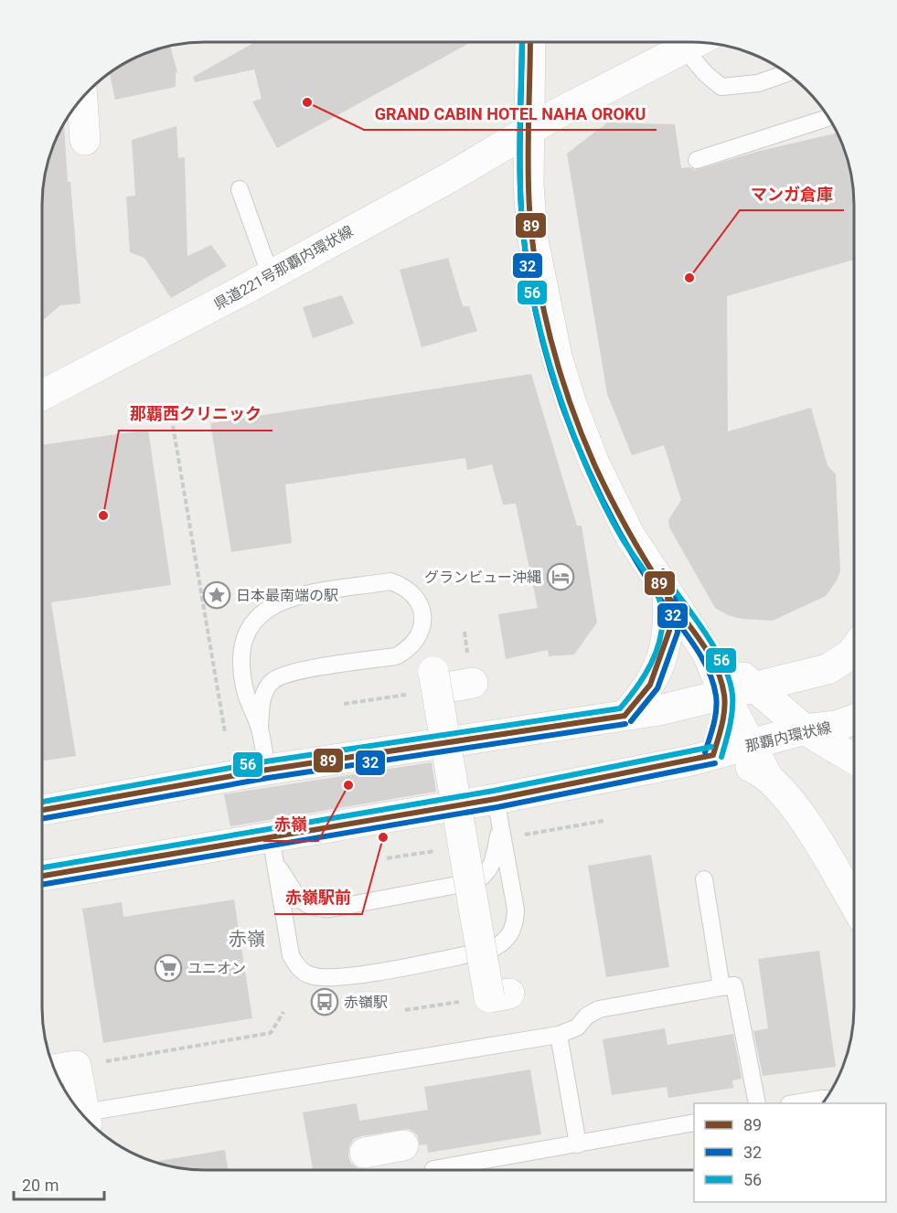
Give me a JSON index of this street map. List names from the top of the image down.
{
  "streets": {
    "main road": ["県道221号那覇内環状線", "那覇内環状線"]
  },
  "districts": ["赤嶺"],
  "places": {
    "other": [
      "GRAND CABIN HOTEL NAHA OROKU",
      "マンガ倉庫",
      "那覇西クリニック",
      "赤嶺",
      "赤嶺駅前"
    ],
    "hotel": ["グランビュー沖縄"],
    "place": ["日本最南端の駅"],
    "supermarket": ["ユニオン"],
    "bus stop": ["赤嶺駅"]
  },
  "lines": ["transit line 89", "transit line 32", "transit line 56"],
  "legend": ["89", "32", "56"],
  "scale_bar": "20 m"
}
